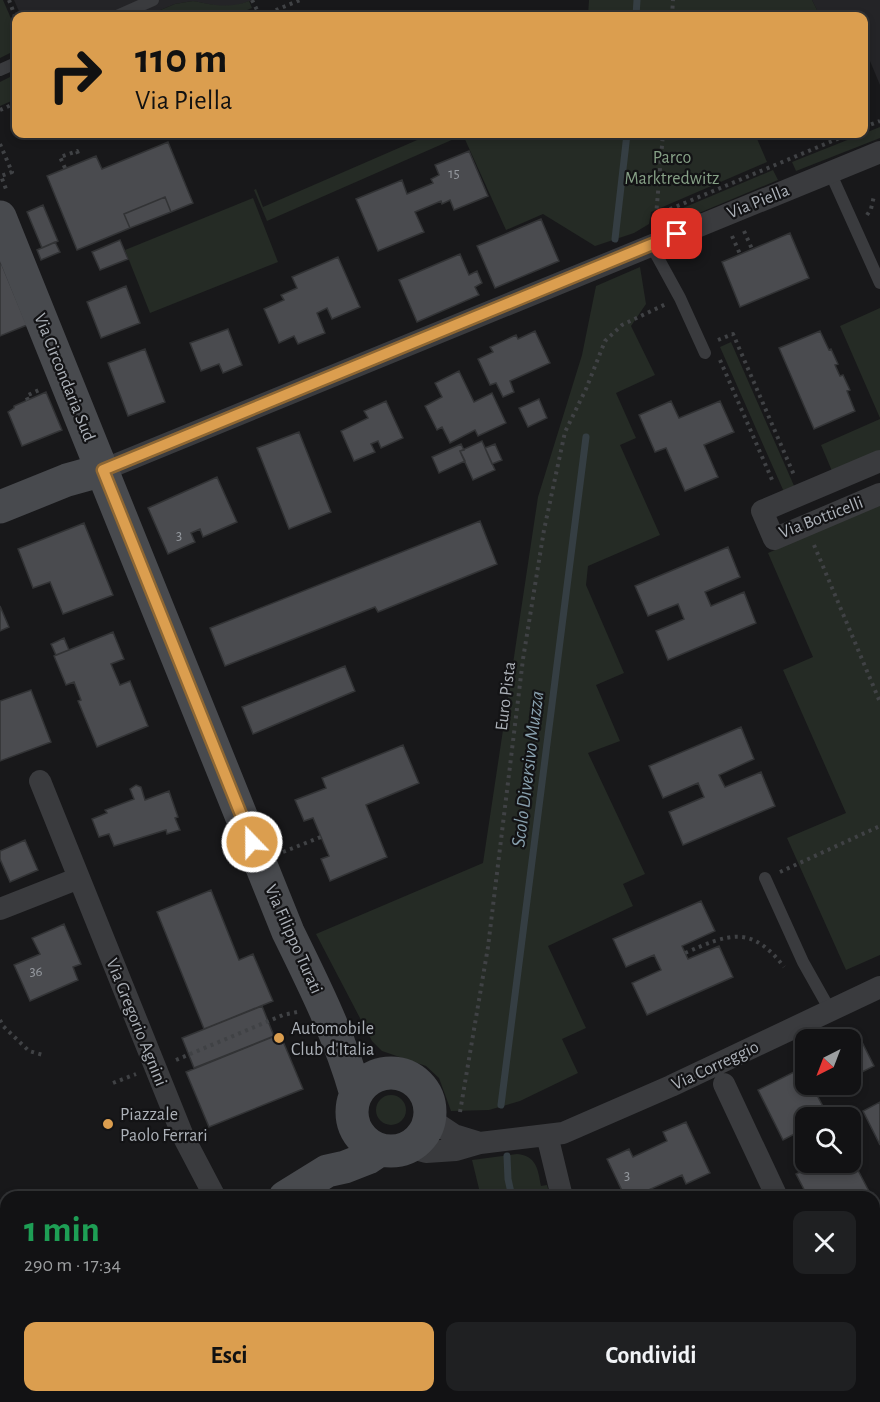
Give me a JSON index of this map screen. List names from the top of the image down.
{
  "streets": {
    "main road": ["Via Circondaria Sud", "Via Filippo Turati"],
    "street": [
      "Via Piella",
      "Via Botticelli",
      "Via Gregorio Agnini",
      "Via Correggio"
    ],
    "path": ["Euro Pista"]
  },
  "crossings": [
    ["Via Piella", "Via Circondaria Sud"],
    ["Via Piella", "Via Filippo Turati"],
    ["Via Circondaria Sud", "Via Filippo Turati"],
    ["Euro Pista", "Via Filippo Turati"],
    ["Euro Pista", "Via Correggio"],
    ["Via Filippo Turati", "Via Correggio"]
  ],
  "water": ["Scolo Diversivo Muzza"],
  "parks": ["Parco Marktredwitz"],
  "places": ["Automobile Club d'Italia", "Piazzale Paolo Ferrari"],
  "house_numbers": [
    "15",
    "3",
    "36",
    "3"
  ],
  "north": "bottom left",
  "page": {
    "turn": ["110 m", "Via Piella"],
    "heading": ["1 min", "290 m · 17:34"],
    "buttons": ["Esci", "Condividi"]
  }
}
